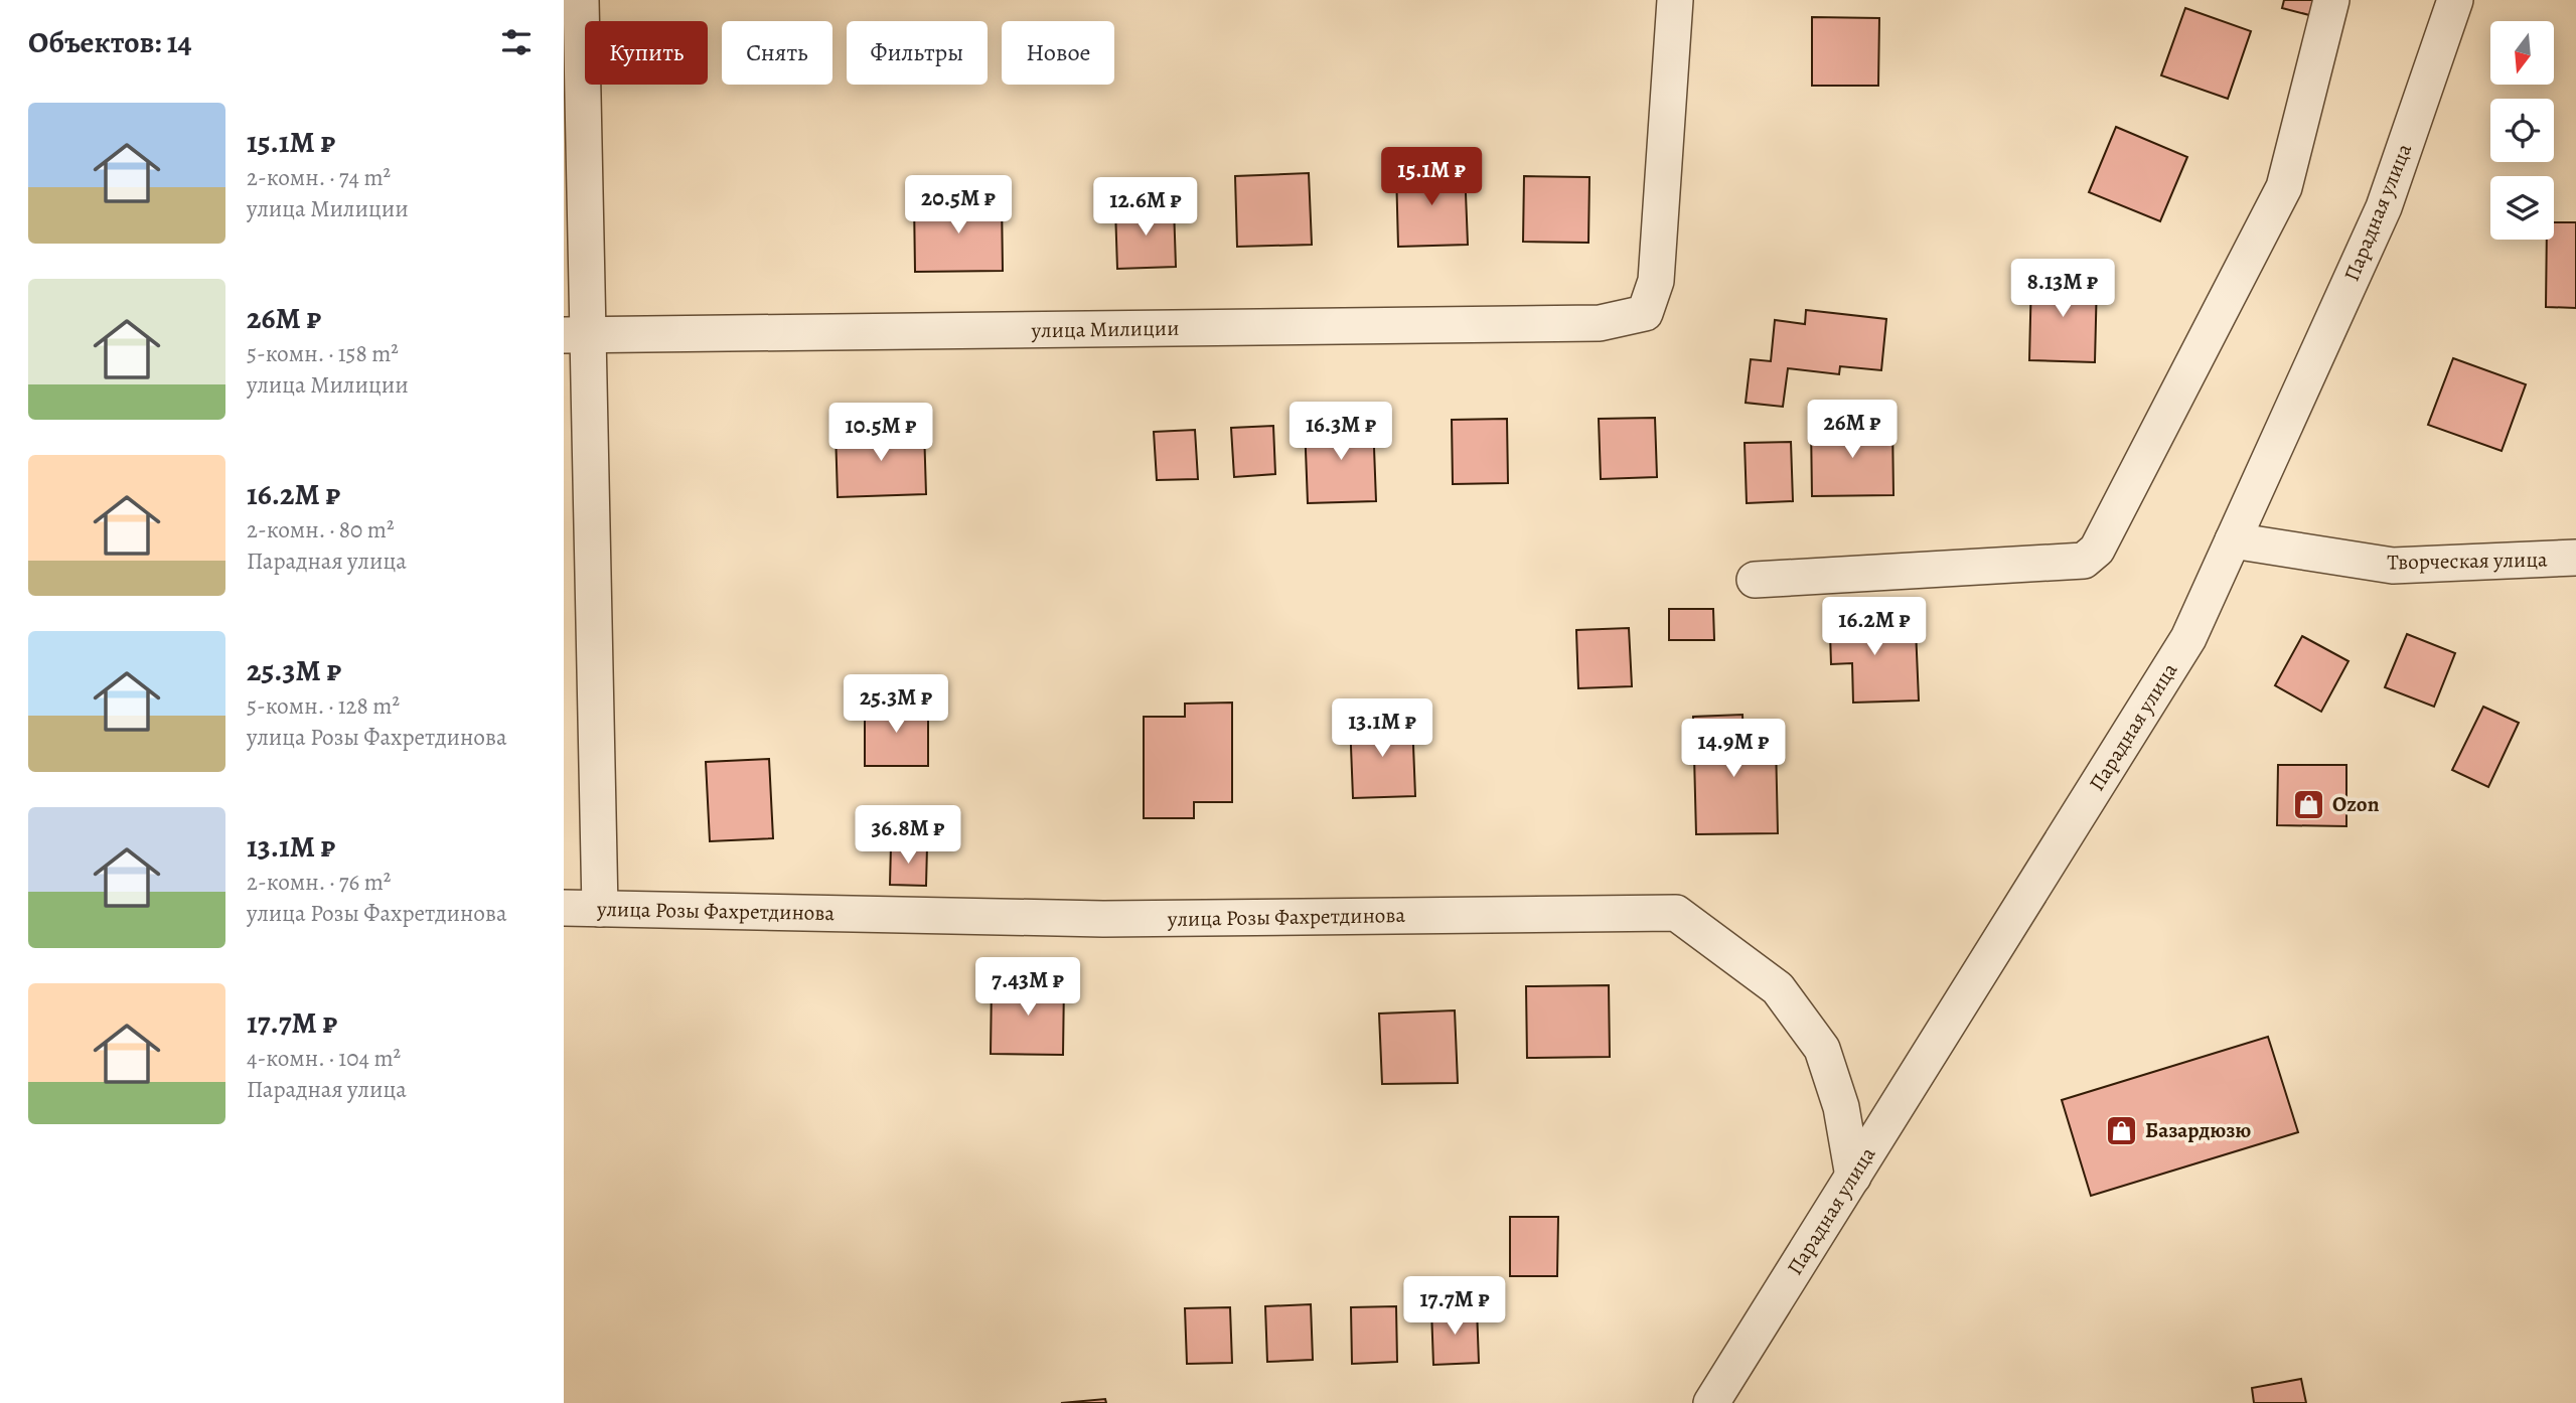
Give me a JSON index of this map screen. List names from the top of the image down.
{
  "streets": {
    "street": [
      "Парадная улица",
      "улица Милиции",
      "Творческая улица",
      "улица Розы Фахретдинова"
    ]
  },
  "crossings": [
    ["Парадная улица", "Творческая улица"],
    ["Парадная улица", "улица Розы Фахретдинова"]
  ],
  "places": {
    "shop": ["Ozon", "Базардюзю"]
  },
  "north": "bottom",
  "page": {
    "heading": "Объектов: 14",
    "chip": [
      "Купить",
      "Снять",
      "Фильтры",
      "Новое"
    ],
    "list": [
      {
        "name": "15.1M ₽",
        "note": "2-комн. · 74 m² · улица Милиции"
      },
      {
        "name": "26M ₽",
        "note": "5-комн. · 158 m² · улица Милиции"
      },
      {
        "name": "16.2M ₽",
        "note": "2-комн. · 80 m² · Парадная улица"
      },
      {
        "name": "25.3M ₽",
        "note": "5-комн. · 128 m² · улица Розы Фахретдинова"
      },
      {
        "name": "13.1M ₽",
        "note": "2-комн. · 76 m² · улица Розы Фахретдинова"
      },
      {
        "name": "17.7M ₽",
        "note": "4-комн. · 104 m² · Парадная улица"
      }
    ],
    "price": [
      "15.1M ₽",
      "20.5M ₽",
      "12.6M ₽",
      "8.13M ₽",
      "26M ₽",
      "16.3M ₽",
      "10.5M ₽",
      "16.2M ₽",
      "25.3M ₽",
      "13.1M ₽",
      "14.9M ₽",
      "36.8M ₽",
      "7.43M ₽",
      "17.7M ₽"
    ]
  }
}
